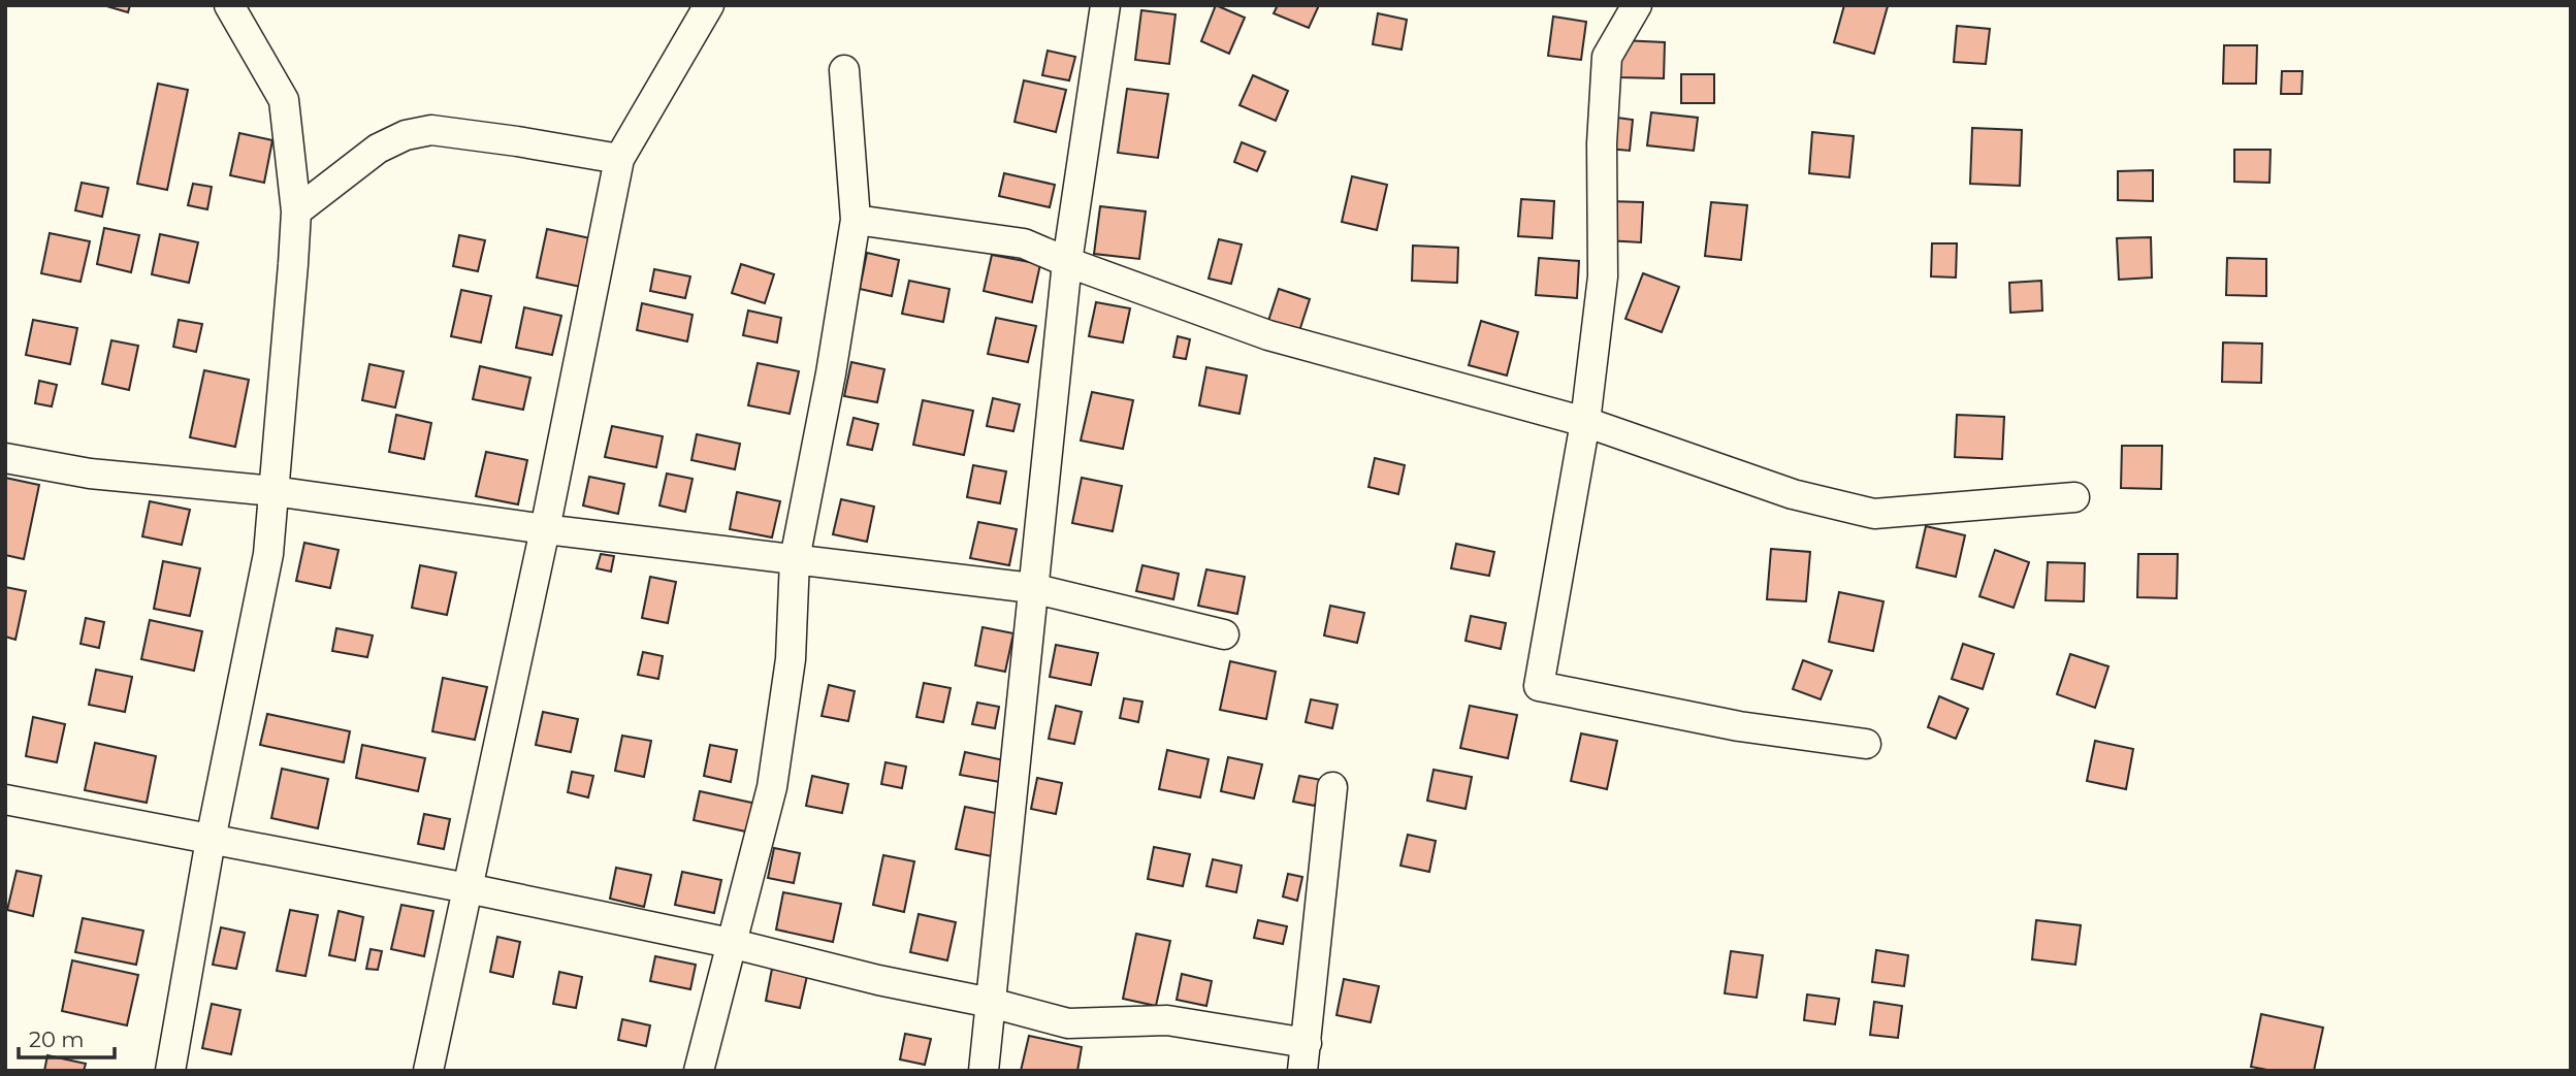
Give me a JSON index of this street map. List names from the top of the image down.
{
  "scale_bar": "20 m"
}
